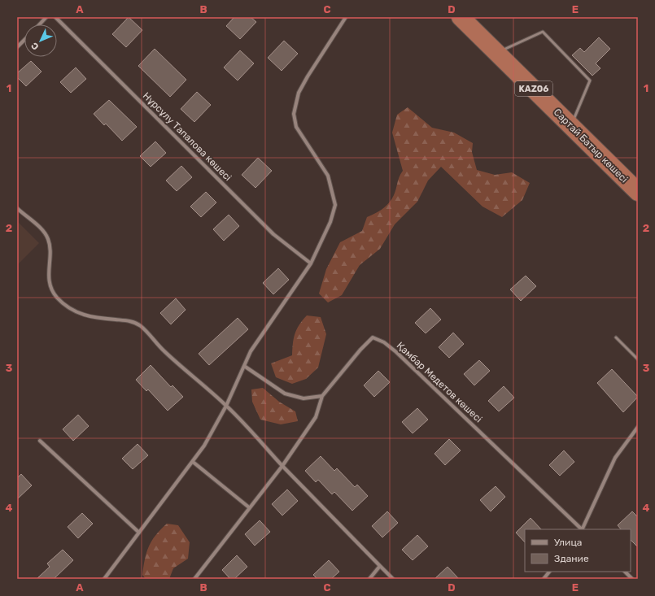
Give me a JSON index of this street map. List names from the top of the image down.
{
  "streets": {
    "highway": ["KАZ06", "Сартай Батыр көшесі"],
    "street": ["Нұрсұлу Тапалова көшесі", "Қамбар Медетов көшесі"]
  },
  "legend": ["Улица", "Здание"],
  "north": "bottom left",
  "grid": {
    "columns": [
      "A",
      "B",
      "C",
      "D",
      "E"
    ],
    "rows": [
      "1",
      "2",
      "3",
      "4"
    ]
  }
}
